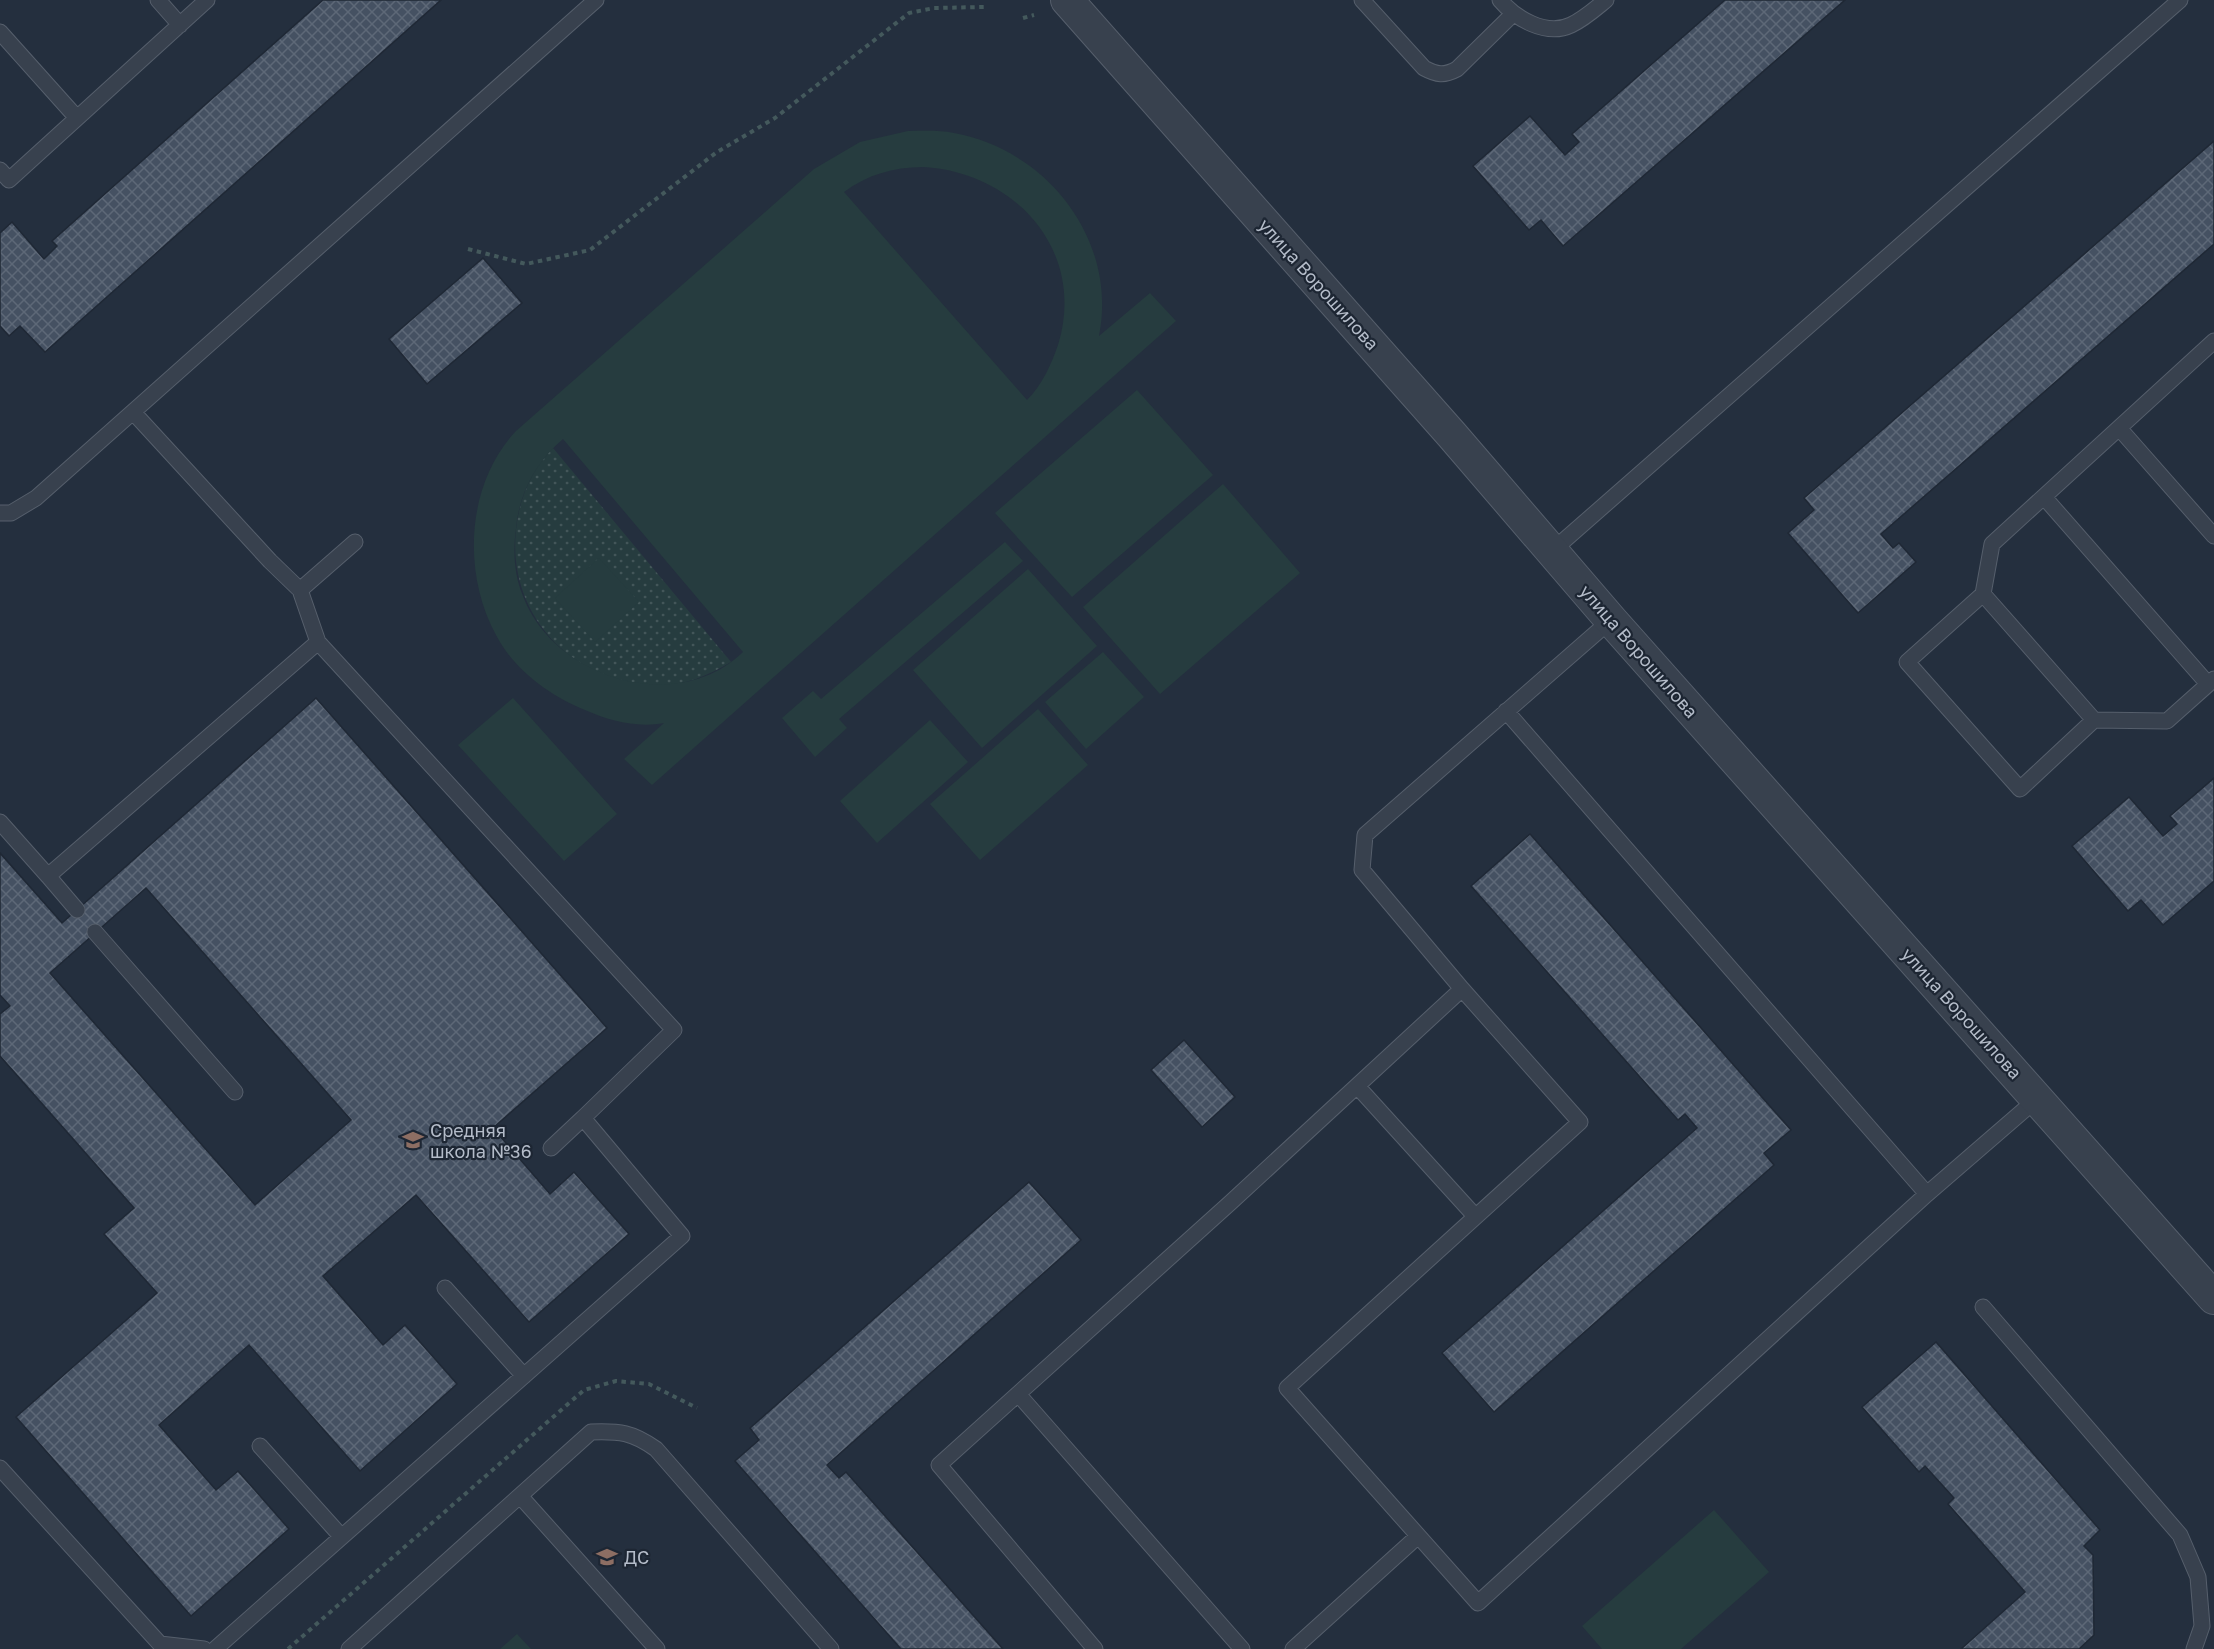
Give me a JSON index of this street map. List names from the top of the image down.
{
  "streets": {
    "street": ["улица Ворошилова"]
  },
  "places": {
    "school or university": ["Средняя школа №36", "ДС"]
  }
}
